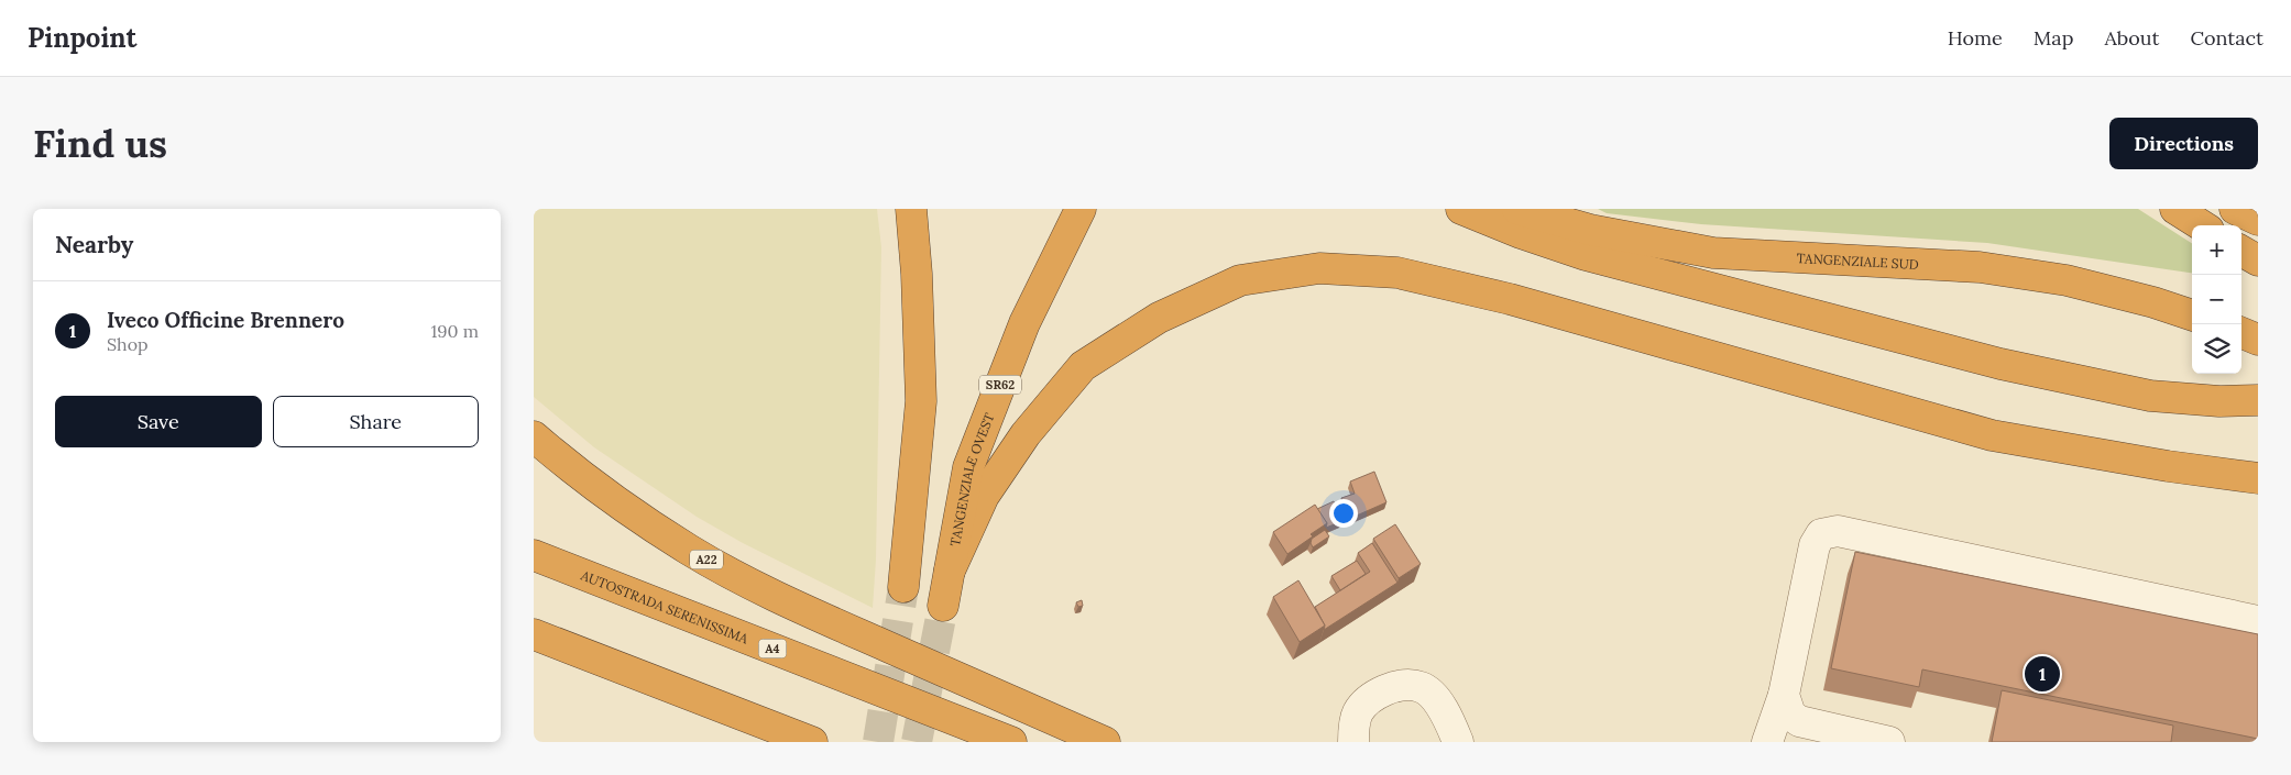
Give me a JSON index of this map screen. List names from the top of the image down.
{
  "streets": {
    "highway": [
      "TANGENZIALE SUD",
      "SR62",
      "TANGENZIALE OVEST",
      "A22",
      "AUTOSTRADA SERENISSIMA",
      "A4"
    ]
  },
  "page": {
    "header": "Pinpoint",
    "nav": [
      "Home",
      "Map",
      "About",
      "Contact"
    ],
    "buttons": [
      "Directions",
      ["Save", "Share"]
    ],
    "title": "Find us",
    "heading": "Nearby",
    "map_buttons": ["+", "−"],
    "list": [
      {
        "mark": "1",
        "name": "Iveco Officine Brennero",
        "note": "Shop",
        "value": "190 m"
      }
    ],
    "pins": "1"
  }
}
